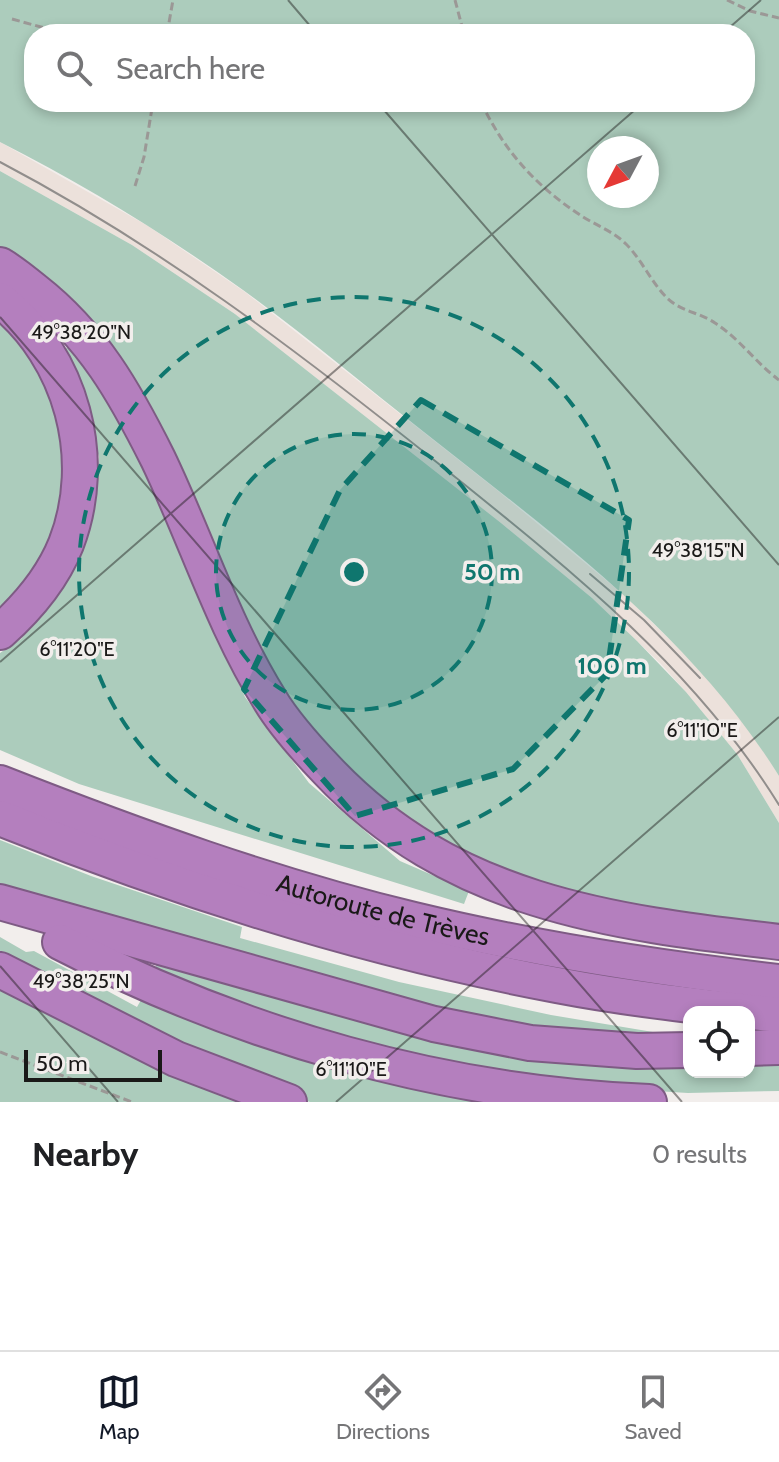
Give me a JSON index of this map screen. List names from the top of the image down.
{
  "streets": {
    "highway": ["Autoroute de Trèves"]
  },
  "scale_bar": "50 m",
  "north": "bottom left",
  "page": {
    "search": "Search here",
    "scale": "50 m",
    "heading": ["Nearby", "0 results"],
    "nav": ["Map", "Directions", "Saved"]
  },
  "coordinates": [
    "49°38'20\"N",
    "49°38'15\"N",
    "6°11'20\"E",
    "6°11'10\"E",
    "49°38'25\"N"
  ],
  "rings": ["50 m", "100 m"]
}
